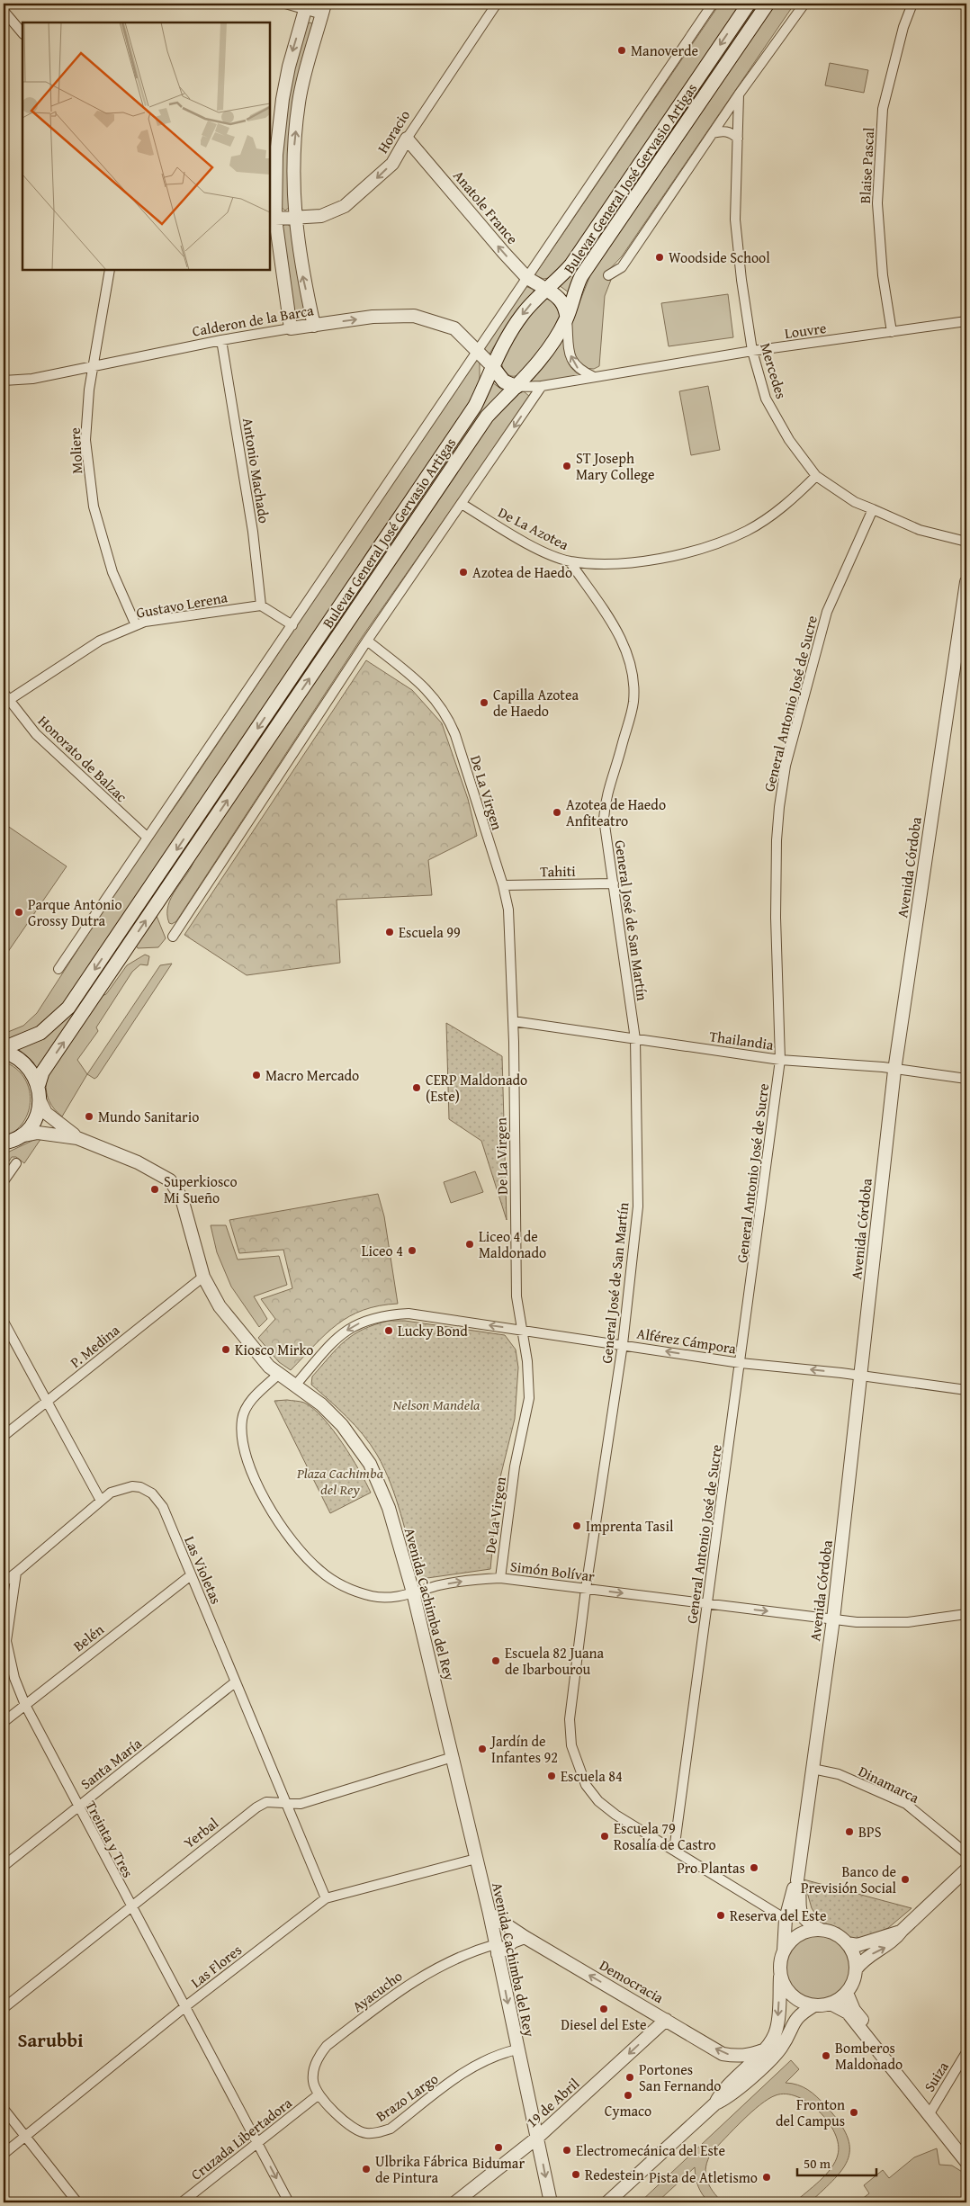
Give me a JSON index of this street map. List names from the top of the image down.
{
  "streets": {
    "main road": ["Bulevar General José Gervasio Artigas"],
    "street": [
      "Horacio",
      "Blaise Pascal",
      "Anatole France",
      "Calderon de la Barca",
      "Louvre",
      "Mercedes",
      "Moliere",
      "Antonio Machado",
      "De La Azotea",
      "Gustavo Lerena",
      "General Antonio José de Sucre",
      "Honorato de Balzac",
      "De La Virgen",
      "Avenida Córdoba",
      "Tahiti",
      "General José de San Martín",
      "Thailandia",
      "Alférez Cámpora",
      "P. Medina",
      "Las Violetas",
      "Simón Bolívar",
      "Avenida Cachimba del Rey",
      "Belén",
      "Santa María",
      "Dinamarca",
      "Yerbal",
      "Treinta y Tres",
      "Las Flores",
      "Democracia",
      "Ayacucho",
      "Suiza",
      "Brazo Largo",
      "19 de Abril",
      "Cruzada Libertadora"
    ]
  },
  "crossings": [
    ["Horacio", "Anatole France"],
    ["Blaise Pascal", "Louvre"],
    ["Bulevar General José Gervasio Artigas", "Anatole France"],
    ["Bulevar General José Gervasio Artigas", "Calderon de la Barca"],
    ["Bulevar General José Gervasio Artigas", "Louvre"],
    ["Bulevar General José Gervasio Artigas", "Honorato de Balzac"],
    ["Calderon de la Barca", "Moliere"],
    ["Calderon de la Barca", "Antonio Machado"],
    ["Louvre", "Mercedes"],
    ["Mercedes", "De La Azotea"],
    ["Mercedes", "General Antonio José de Sucre"],
    ["Moliere", "Gustavo Lerena"],
    ["Antonio Machado", "Gustavo Lerena"],
    ["De La Azotea", "General José de San Martín"],
    ["Gustavo Lerena", "Honorato de Balzac"],
    ["General Antonio José de Sucre", "General José de San Martín"],
    ["General Antonio José de Sucre", "Thailandia"],
    ["General Antonio José de Sucre", "Alférez Cámpora"],
    ["General Antonio José de Sucre", "Simón Bolívar"],
    ["De La Virgen", "Tahiti"],
    ["De La Virgen", "Thailandia"],
    ["De La Virgen", "Alférez Cámpora"],
    ["De La Virgen", "Simón Bolívar"],
    ["Avenida Córdoba", "General José de San Martín"],
    ["Avenida Córdoba", "Thailandia"],
    ["Avenida Córdoba", "Alférez Cámpora"],
    ["Avenida Córdoba", "Simón Bolívar"],
    ["Avenida Córdoba", "Dinamarca"],
    ["Tahiti", "General José de San Martín"],
    ["General José de San Martín", "Thailandia"],
    ["General José de San Martín", "Alférez Cámpora"],
    ["General José de San Martín", "Simón Bolívar"],
    ["Alférez Cámpora", "Avenida Cachimba del Rey"],
    ["P. Medina", "Avenida Cachimba del Rey"],
    ["Las Violetas", "Belén"],
    ["Las Violetas", "Santa María"],
    ["Las Violetas", "Yerbal"],
    ["Las Violetas", "Las Flores"],
    ["Simón Bolívar", "Avenida Cachimba del Rey"],
    ["Avenida Cachimba del Rey", "Yerbal"],
    ["Avenida Cachimba del Rey", "Las Flores"],
    ["Avenida Cachimba del Rey", "Democracia"],
    ["Avenida Cachimba del Rey", "Ayacucho"],
    ["Avenida Cachimba del Rey", "Brazo Largo"],
    ["Avenida Cachimba del Rey", "19 de Abril"],
    ["Belén", "Treinta y Tres"],
    ["Santa María", "Treinta y Tres"],
    ["Yerbal", "Treinta y Tres"],
    ["Treinta y Tres", "Las Flores"],
    ["Treinta y Tres", "Cruzada Libertadora"],
    ["Democracia", "19 de Abril"],
    ["Ayacucho", "Brazo Largo"],
    ["Ayacucho", "Cruzada Libertadora"],
    ["Brazo Largo", "Cruzada Libertadora"]
  ],
  "one_way": [
    "Horacio",
    "Anatole France",
    "Alférez Cámpora",
    "Simón Bolívar",
    "Democracia"
  ],
  "districts": ["Sarubbi"],
  "parks": ["Nelson Mandela", "Plaza Cachimba del Rey"],
  "places": [
    "Manoverde",
    "Woodside School",
    "ST Joseph Mary College",
    "Azotea de Haedo",
    "Capilla Azotea de Haedo",
    "Azotea de Haedo Anfiteatro",
    "Parque Antonio Grossy Dutra",
    "Escuela 99",
    "Macro Mercado",
    "CERP Maldonado (Este)",
    "Mundo Sanitario",
    "Superkiosco Mi Sueño",
    "Liceo 4 de Maldonado",
    "Liceo 4",
    "Lucky Bond",
    "Kiosco Mirko",
    "Imprenta Tasil",
    "Escuela 82 Juana de Ibarbourou",
    "Jardín de Infantes 92",
    "Escuela 84",
    "BPS",
    "Escuela 79 Rosalía de Castro",
    "Pro Plantas",
    "Banco de Previsión Social",
    "Reserva del Este",
    "Diesel del Este",
    "Bomberos Maldonado",
    "Portones San Fernando",
    "Cymaco",
    "Fronton del Campus",
    "Bidumar",
    "Electromecánica del Este",
    "Ulbrika Fábrica de Pintura",
    "Redestein",
    "Pista de Atletismo"
  ],
  "scale_bar": "50 m"
}
